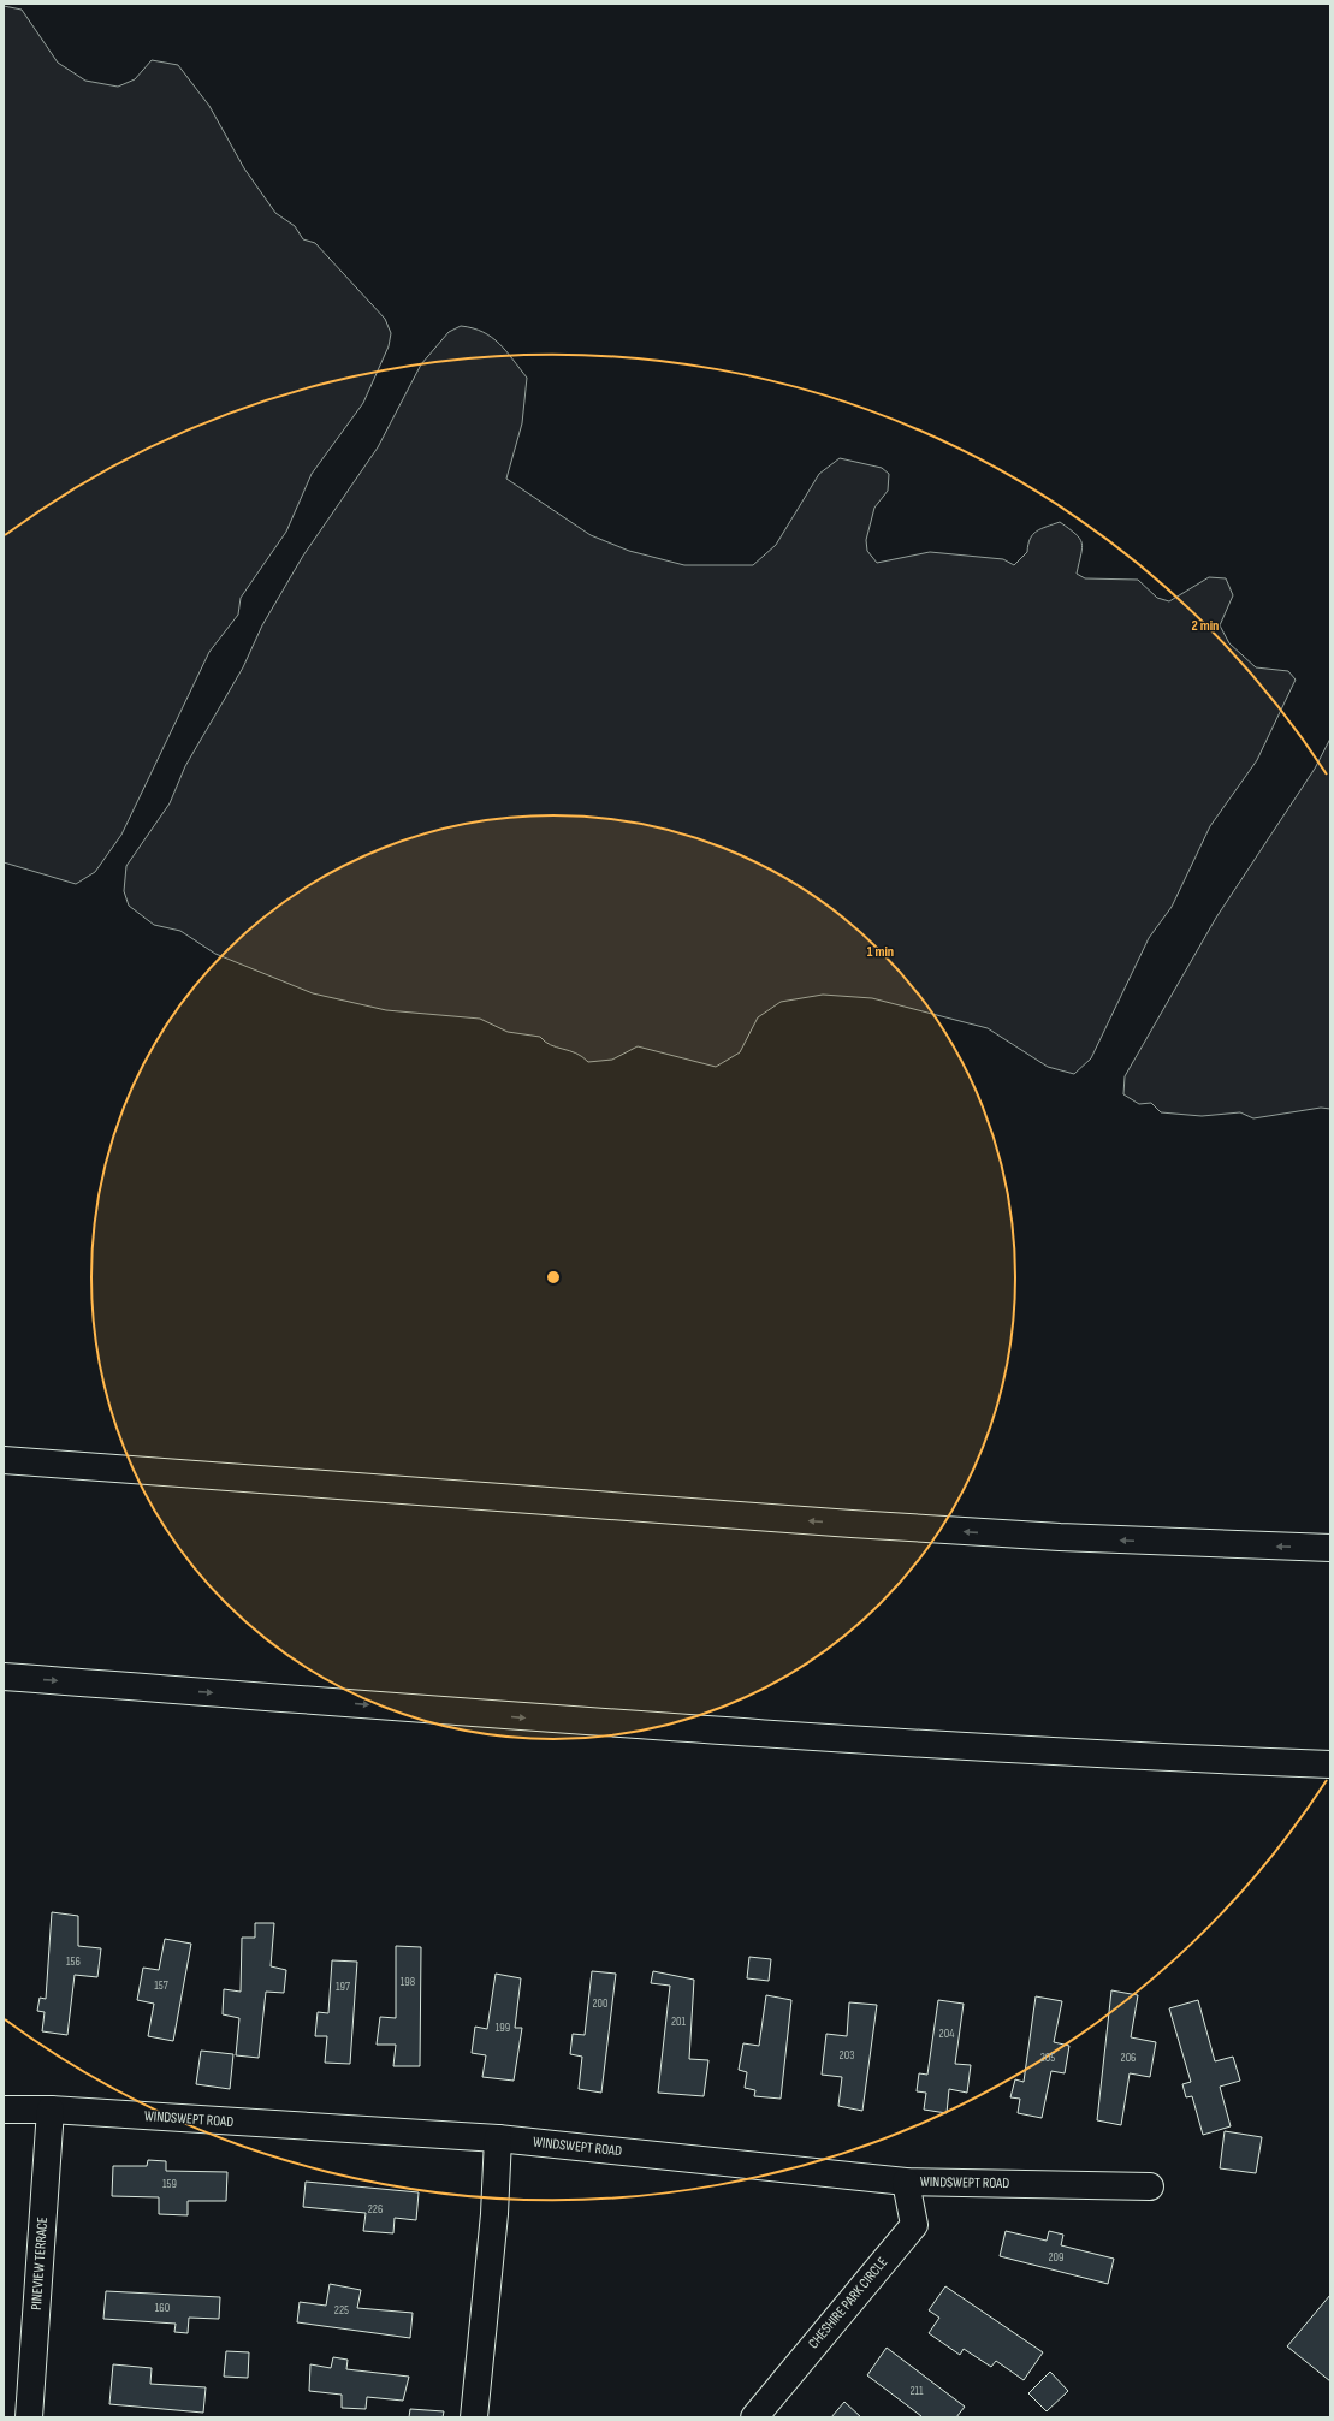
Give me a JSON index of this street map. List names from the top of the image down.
{
  "streets": {
    "main road": ["WINDSWEPT ROAD", "PINEVIEW TERRACE", "CHESHIRE PARK CIRCLE"]
  },
  "crossings": [
    ["WINDSWEPT ROAD", "PINEVIEW TERRACE"],
    ["WINDSWEPT ROAD", "CHESHIRE PARK CIRCLE"]
  ],
  "house_numbers": [
    "156",
    "198",
    "157",
    "197",
    "200",
    "201",
    "199",
    "204",
    "203",
    "205",
    "206",
    "159",
    "226",
    "209",
    "160",
    "225",
    "211"
  ],
  "rings": ["2 min", "1 min"]
}
